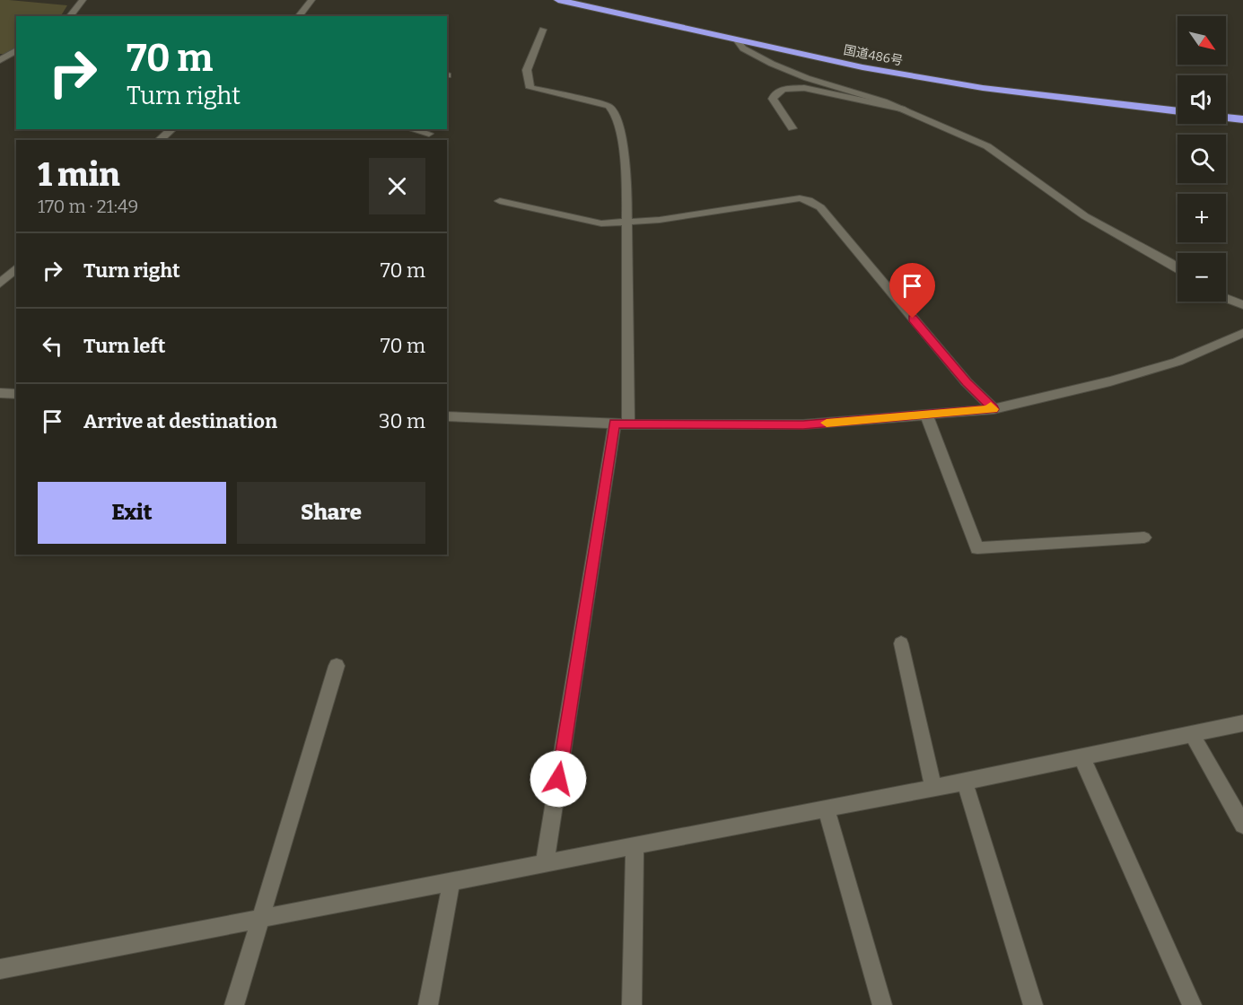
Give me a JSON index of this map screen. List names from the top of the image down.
{
  "streets": {
    "highway": ["国道486号"]
  },
  "north": "bottom right",
  "page": {
    "map_buttons": ["+", "−"],
    "turn": ["70 m", "Turn right"],
    "heading": ["1 min", "170 m · 21:49"],
    "list": [
      {
        "name": "Turn right",
        "value": "70 m"
      },
      {
        "name": "Turn left",
        "value": "70 m"
      },
      {
        "name": "Arrive at destination",
        "value": "30 m"
      }
    ],
    "buttons": ["Exit", "Share"]
  }
}
